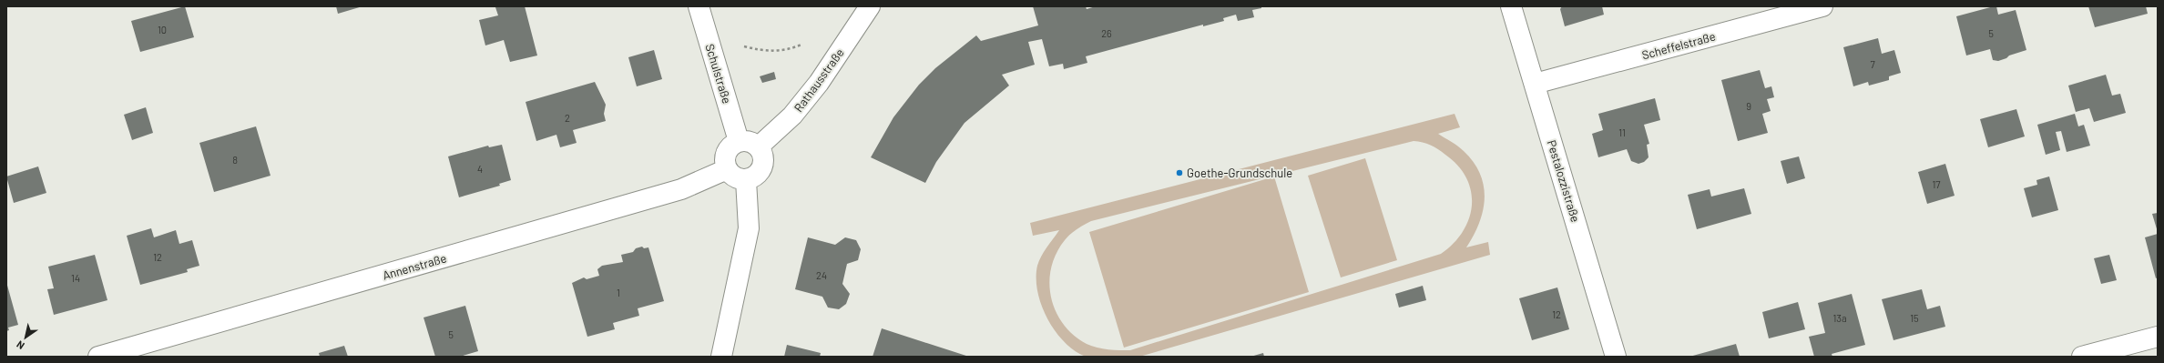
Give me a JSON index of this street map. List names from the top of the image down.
{
  "streets": {
    "street": [
      "Scheffelstraße",
      "Schulstraße",
      "Rathausstraße",
      "Pestalozzistraße",
      "Annenstraße"
    ]
  },
  "crossings": [
    ["Scheffelstraße", "Pestalozzistraße"],
    ["Schulstraße", "Rathausstraße"],
    ["Schulstraße", "Annenstraße"],
    ["Rathausstraße", "Annenstraße"]
  ],
  "places": ["Goethe-Grundschule"],
  "house_numbers": [
    "10",
    "26",
    "5",
    "7",
    "9",
    "2",
    "11",
    "8",
    "4",
    "17",
    "12",
    "24",
    "14",
    "1",
    "12",
    "13a",
    "15",
    "5"
  ],
  "north": "bottom left"
}
